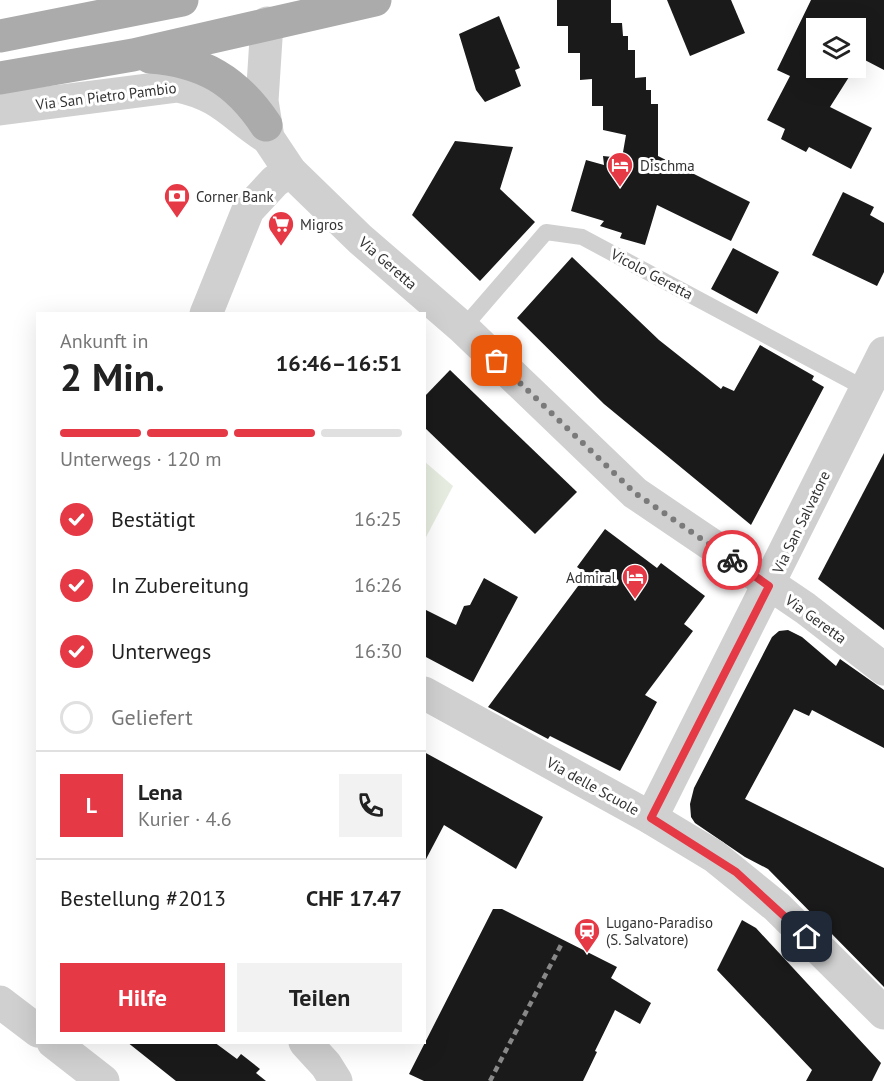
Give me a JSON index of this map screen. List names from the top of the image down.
{
  "streets": {
    "street": [
      "Via San Pietro Pambio",
      "Via Geretta",
      "Via San Salvatore",
      "Via delle Scuole"
    ],
    "lane": ["Vicolo Geretta"]
  },
  "crossings": [
    ["Via San Pietro Pambio", "Via Geretta"],
    ["Via Geretta", "Vicolo Geretta"],
    ["Via Geretta", "Via San Salvatore"],
    ["Vicolo Geretta", "Via San Salvatore"],
    ["Via San Salvatore", "Via delle Scuole"]
  ],
  "places": {
    "hotel": ["Dischma", "Admiral"],
    "bank": ["Corner Bank"],
    "supermarket": ["Migros"],
    "station": ["Lugano-Paradiso (S. Salvatore)"]
  },
  "page": {
    "heading": ["2 Min.", "Ankunft in", "16:46–16:51"],
    "panel": [
      "Lena",
      "Kurier · 4.6",
      "Bestellung #2013",
      "CHF 17.47"
    ],
    "bar": "Unterwegs · 120 m",
    "list": [
      ["Bestätigt", "16:25"],
      ["In Zubereitung", "16:26"],
      ["Unterwegs", "16:30"],
      "Geliefert"
    ],
    "round": "L",
    "buttons": ["Hilfe", "Teilen"]
  }
}
